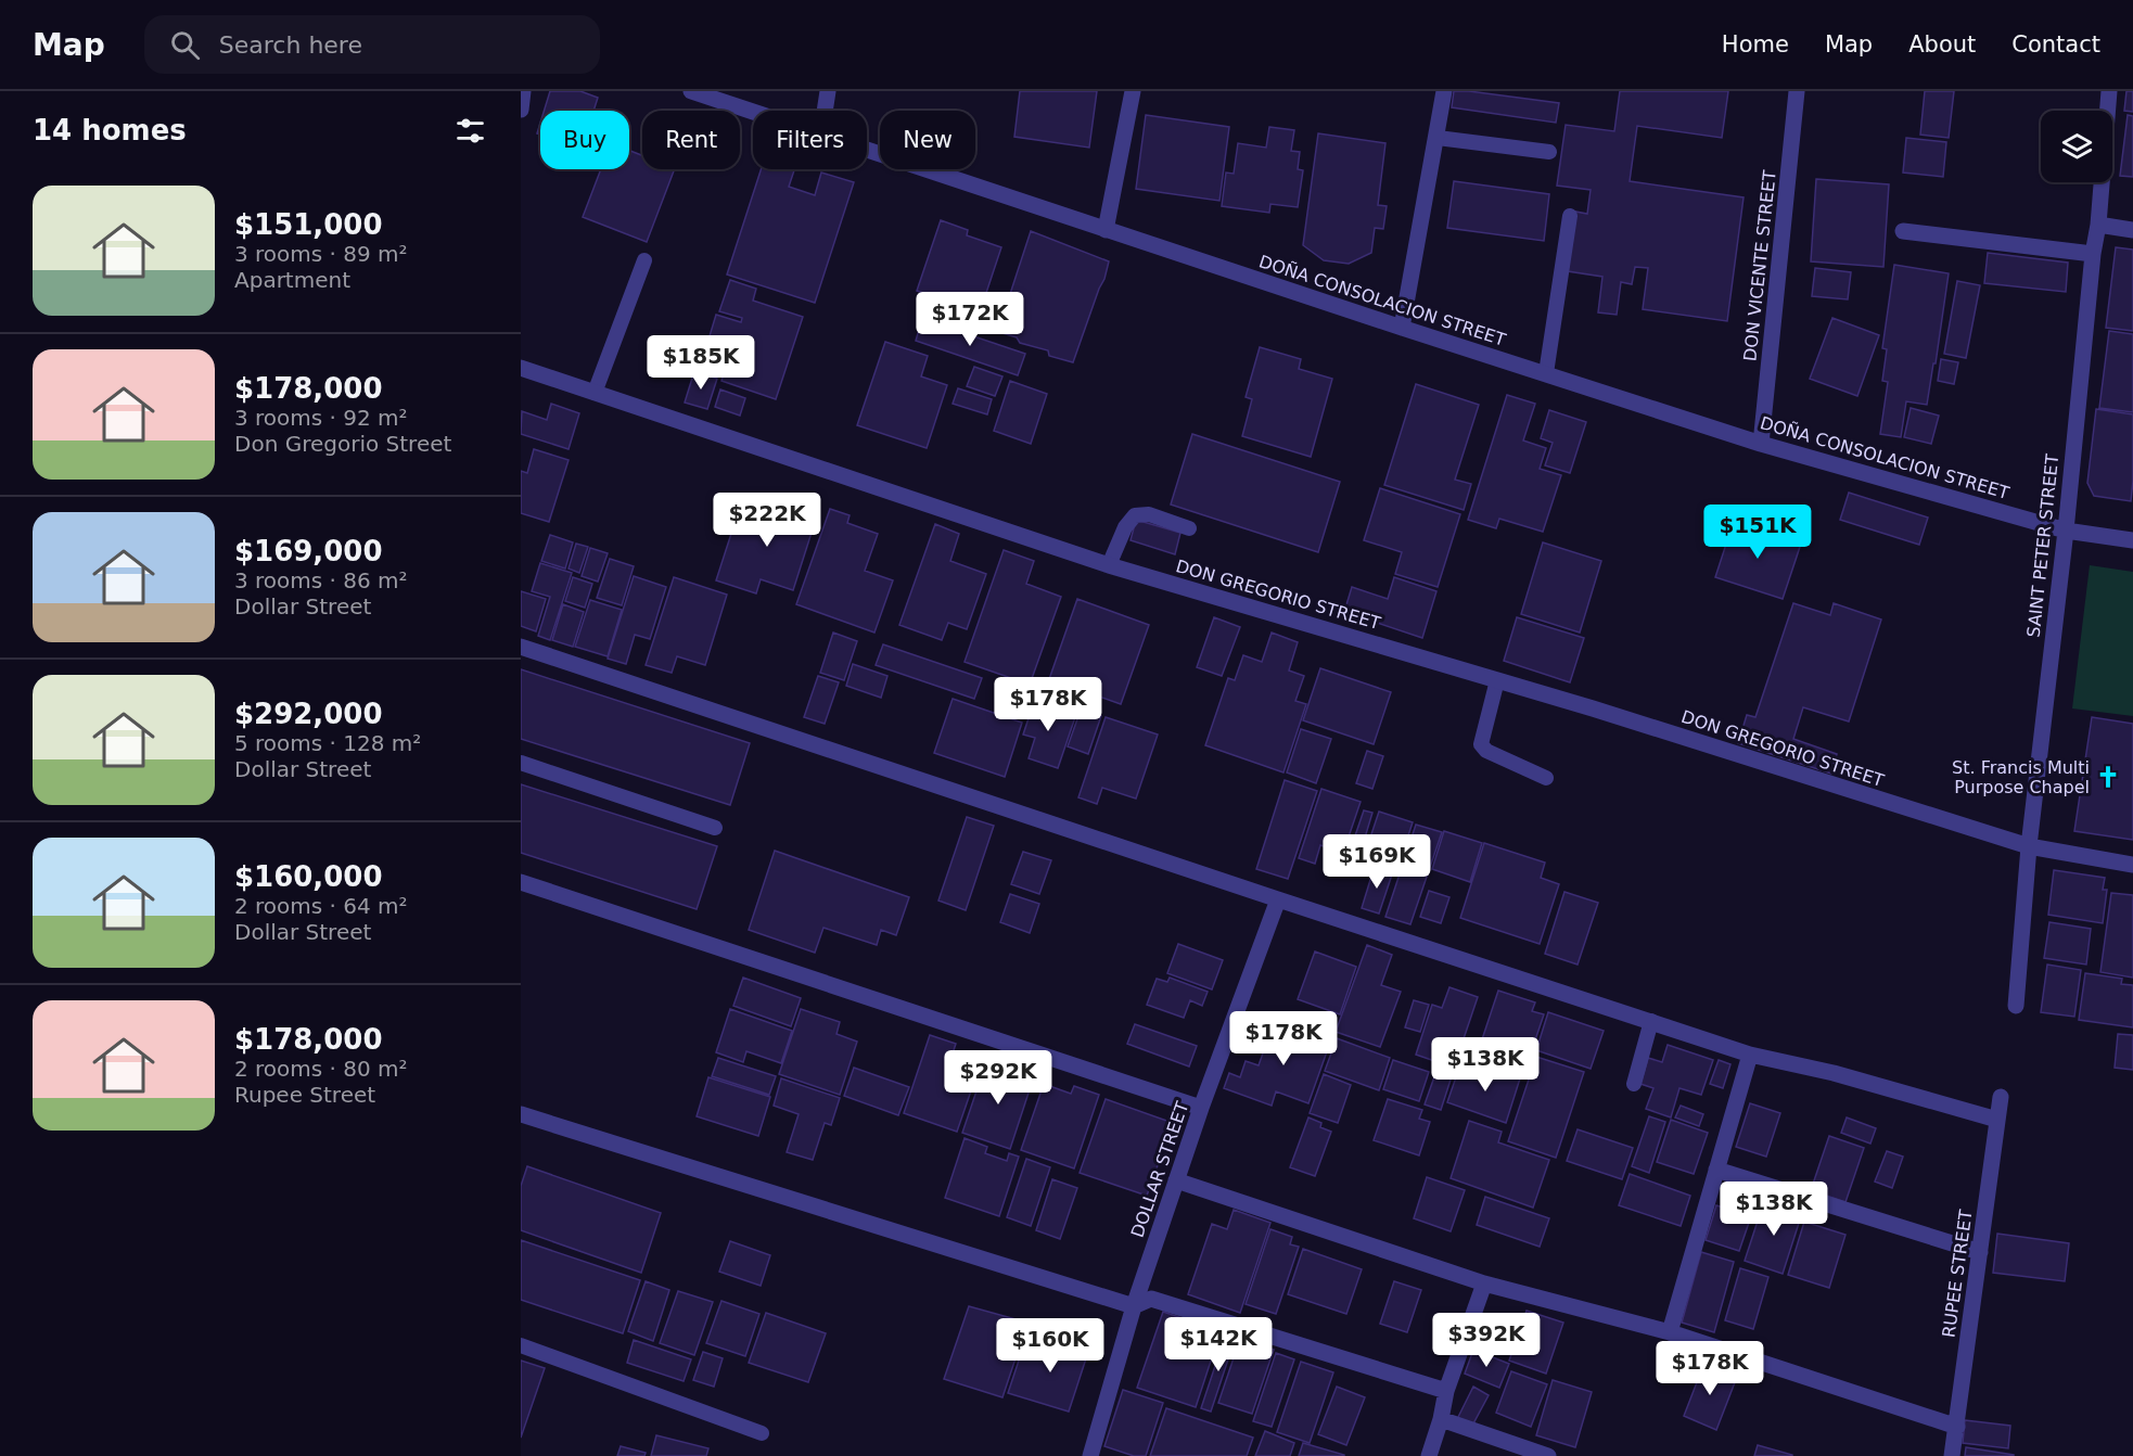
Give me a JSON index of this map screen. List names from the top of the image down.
{
  "streets": {
    "street": [
      "DON VICENTE STREET",
      "DOÑA CONSOLACION STREET",
      "SAINT PETER STREET",
      "DON GREGORIO STREET",
      "DOLLAR STREET",
      "RUPEE STREET"
    ]
  },
  "crossings": [
    ["DON VICENTE STREET", "DOÑA CONSOLACION STREET"],
    ["DOÑA CONSOLACION STREET", "SAINT PETER STREET"],
    ["SAINT PETER STREET", "DON GREGORIO STREET"]
  ],
  "places": {
    "church": ["St. Francis Multi Purpose Chapel"]
  },
  "page": {
    "header": "Map",
    "search": "Search here",
    "nav": [
      "Home",
      "Map",
      "About",
      "Contact"
    ],
    "heading": "14 homes",
    "chip": [
      "Buy",
      "Rent",
      "Filters",
      "New"
    ],
    "list": [
      {
        "name": "$151,000",
        "note": "3 rooms · 89 m² · Apartment"
      },
      {
        "name": "$178,000",
        "note": "3 rooms · 92 m² · Don Gregorio Street"
      },
      {
        "name": "$169,000",
        "note": "3 rooms · 86 m² · Dollar Street"
      },
      {
        "name": "$292,000",
        "note": "5 rooms · 128 m² · Dollar Street"
      },
      {
        "name": "$160,000",
        "note": "2 rooms · 64 m² · Dollar Street"
      },
      {
        "name": "$178,000",
        "note": "2 rooms · 80 m² · Rupee Street"
      }
    ],
    "price": [
      "$172K",
      "$185K",
      "$222K",
      "$151K",
      "$178K",
      "$169K",
      "$178K",
      "$138K",
      "$292K",
      "$138K",
      "$392K",
      "$142K",
      "$160K",
      "$178K"
    ]
  }
}
